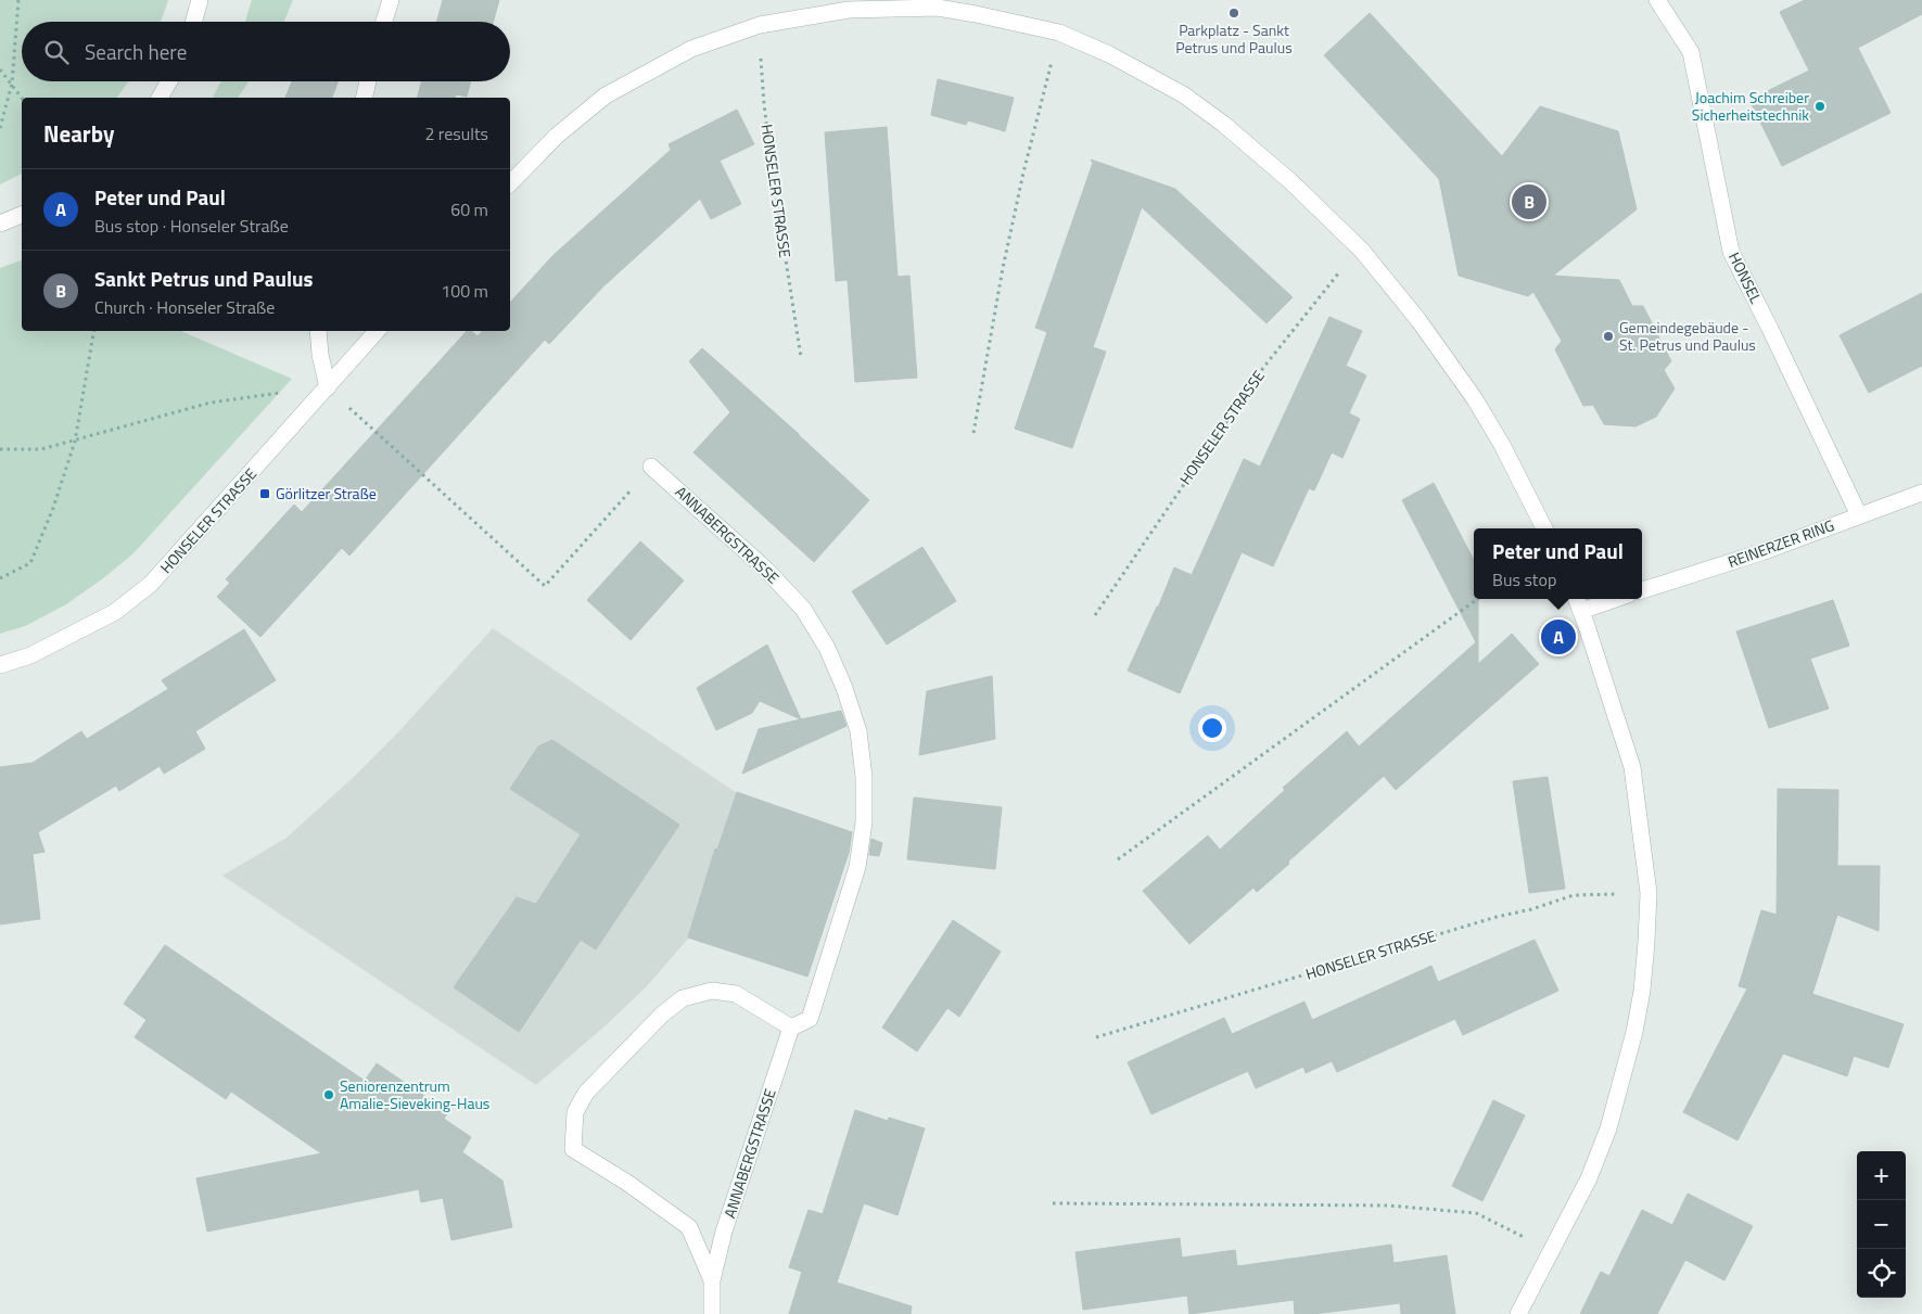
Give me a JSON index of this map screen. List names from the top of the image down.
{
  "streets": {
    "street": [
      "HONSELER STRASSE",
      "HONSEL",
      "ANNABERGSTRASSE",
      "REINERZER RING"
    ]
  },
  "crossings": [
    ["HONSEL", "REINERZER RING"]
  ],
  "places": {
    "other": [
      "Parkplatz - Sankt Petrus und Paulus",
      "Joachim Schreiber Sicherheitstechnik",
      "Gemeindegebäude - St. Petrus und Paulus",
      "Seniorenzentrum Amalie-Sieveking-Haus"
    ],
    "transit": ["Görlitzer Straße"]
  },
  "page": {
    "search": "Search here",
    "heading": ["Nearby", "2 results"],
    "list": [
      {
        "mark": "A",
        "name": "Peter und Paul",
        "note": "Bus stop · Honseler Straße",
        "value": "60 m"
      },
      {
        "mark": "B",
        "name": "Sankt Petrus und Paulus",
        "note": "Church · Honseler Straße",
        "value": "100 m"
      }
    ],
    "pins": ["B", "A"],
    "popup": ["Peter und Paul", "Bus stop"],
    "map_buttons": ["+", "−"]
  }
}
